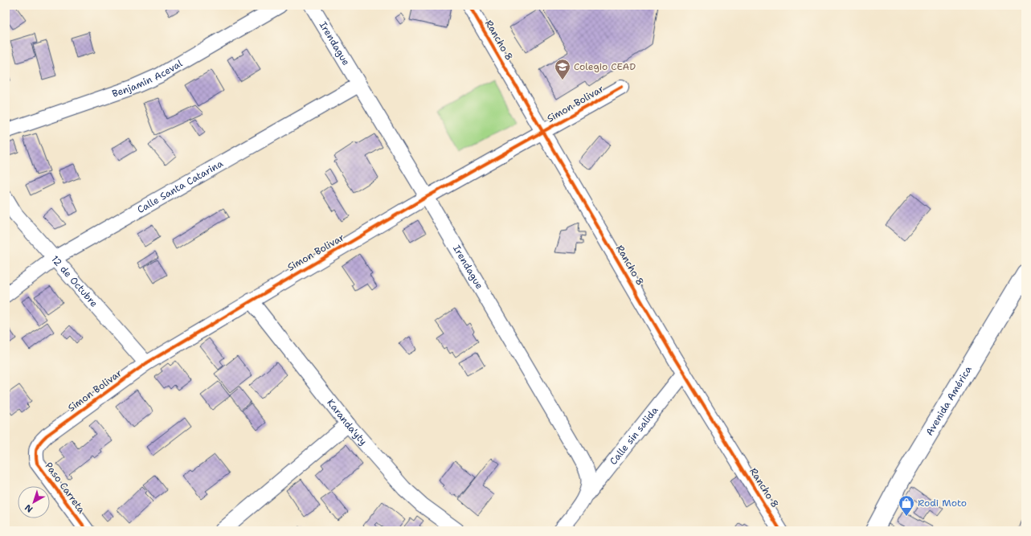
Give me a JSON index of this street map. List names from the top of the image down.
{
  "streets": {
    "main road": ["Avenida América"],
    "street": [
      "Rancho 8",
      "Irendague",
      "Benjamin Aceval",
      "Simon Bolivar",
      "Calle Santa Catarina",
      "12 de Octubre",
      "Karanda'yty",
      "Calle sin salida",
      "Paso Carreta"
    ]
  },
  "crossings": [
    ["Rancho 8", "Simon Bolivar"],
    ["Rancho 8", "Calle sin salida"],
    ["Irendague", "Simon Bolivar"],
    ["Irendague", "Calle Santa Catarina"],
    ["Irendague", "Calle sin salida"],
    ["Simon Bolivar", "12 de Octubre"],
    ["Simon Bolivar", "Karanda'yty"],
    ["Simon Bolivar", "Paso Carreta"],
    ["Calle Santa Catarina", "12 de Octubre"]
  ],
  "places": {
    "school or university": ["Colegio CEAD"],
    "shop": ["Rodi Moto"]
  },
  "north": "bottom left"
}
